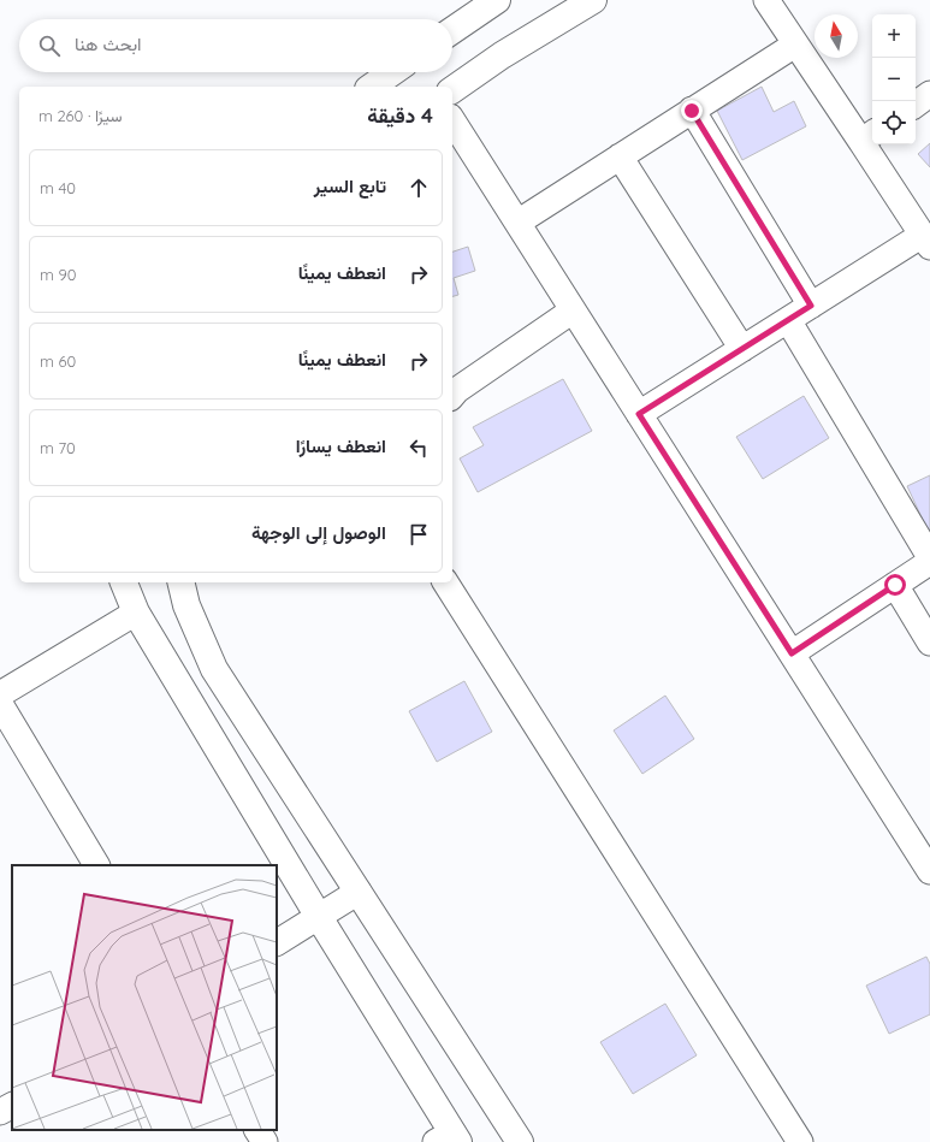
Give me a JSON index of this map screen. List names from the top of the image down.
{
  "north": "top",
  "page": {
    "map_buttons": ["+", "−"],
    "search": "ابحث هنا",
    "heading": ["4 دقيقة", "سيرًا · 260 m"],
    "list": [
      ["تابع السير", "40 m"],
      ["انعطف يمينًا", "90 m"],
      ["انعطف يمينًا", "60 m"],
      ["انعطف يسارًا", "70 m"],
      "الوصول إلى الوجهة"
    ]
  }
}
